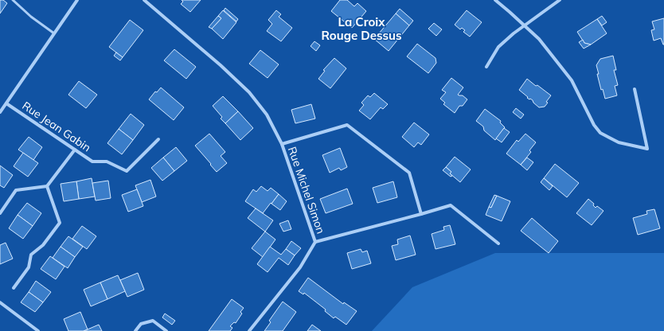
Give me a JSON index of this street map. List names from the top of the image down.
{
  "streets": {
    "street": ["Rue Jean Gabin", "Rue Michel Simon"]
  },
  "districts": ["La Croix Rouge Dessus"]
}
